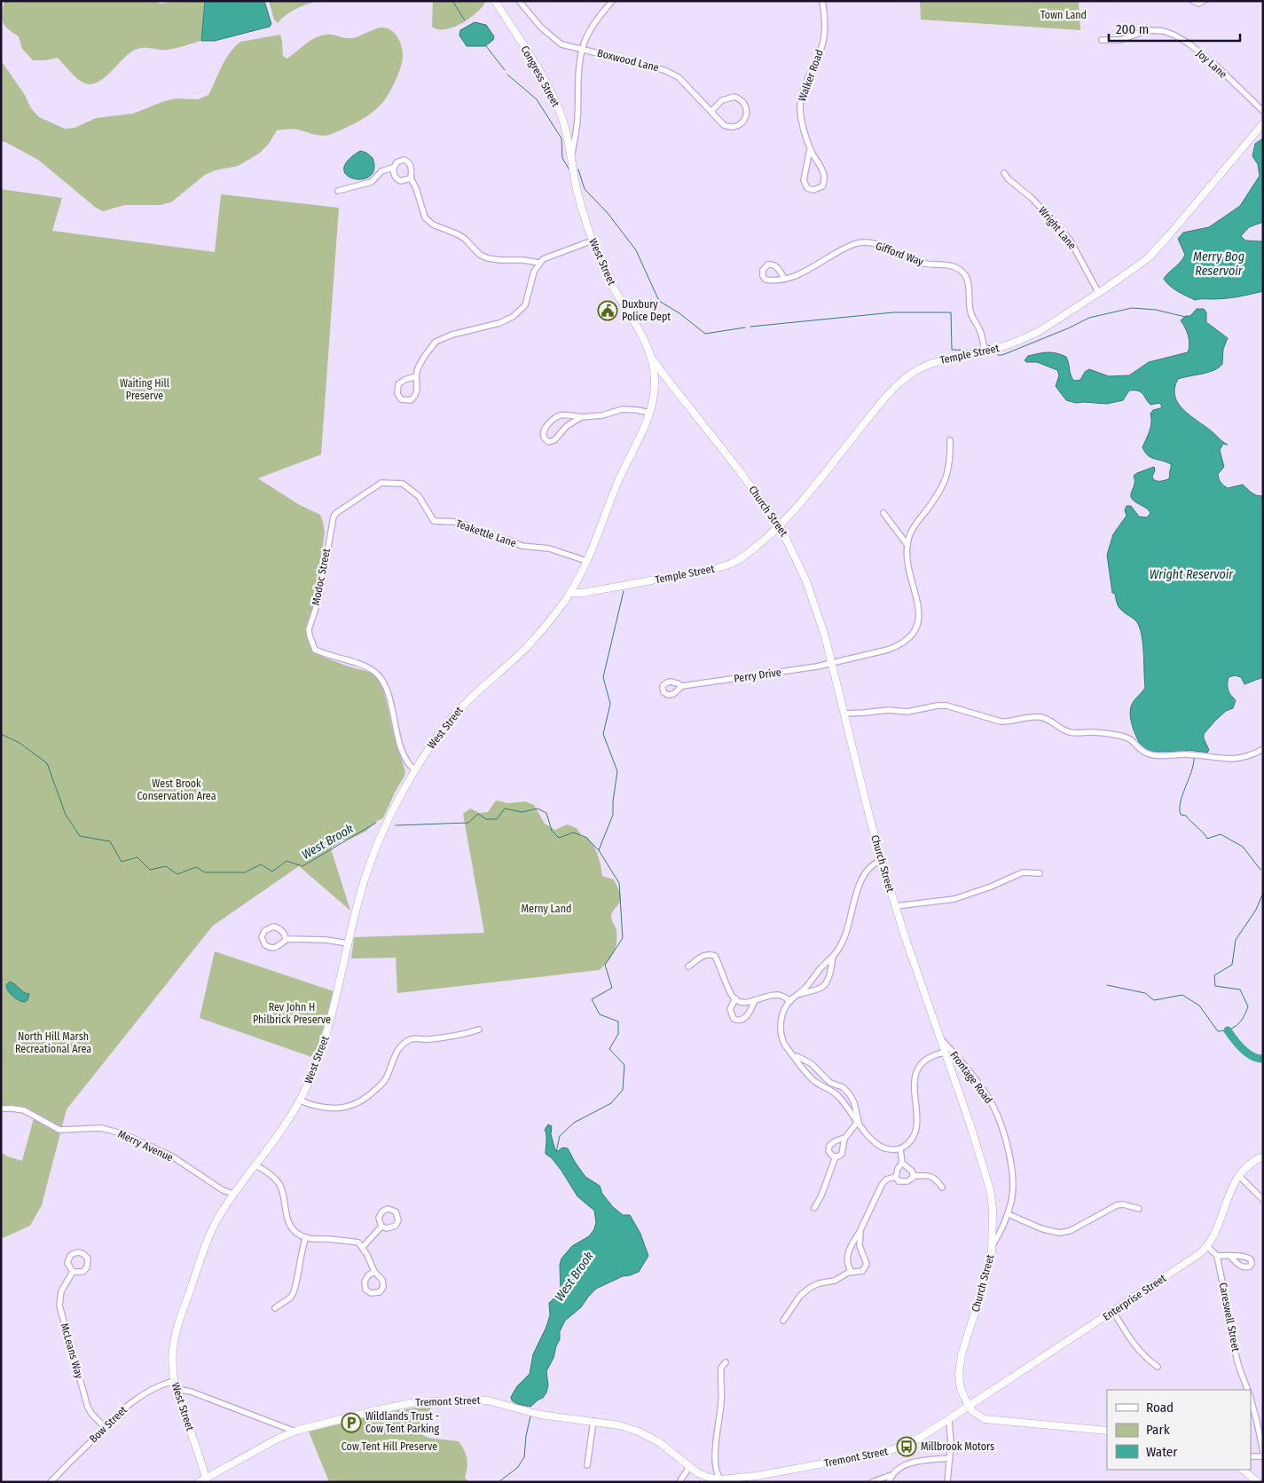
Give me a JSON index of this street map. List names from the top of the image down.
{
  "streets": {
    "main road": [
      "Congress Street",
      "West Street",
      "Temple Street",
      "Church Street",
      "Enterprise Street",
      "Tremont Street"
    ],
    "street": [
      "Boxwood Lane",
      "Joy Lane",
      "Walker Road",
      "Wright Lane",
      "Gifford Way",
      "Teakettle Lane",
      "Modoc Street",
      "Perry Drive",
      "Frontage Road",
      "Merry Avenue",
      "Careswell Street",
      "McLeans Way",
      "Bow Street"
    ]
  },
  "crossings": [
    ["Boxwood Lane", "West Street"],
    ["Congress Street", "West Street"],
    ["Wright Lane", "Temple Street"],
    ["Gifford Way", "Temple Street"],
    ["West Street", "Temple Street"],
    ["West Street", "Church Street"],
    ["West Street", "Teakettle Lane"],
    ["West Street", "Modoc Street"],
    ["West Street", "Merry Avenue"],
    ["West Street", "Tremont Street"],
    ["West Street", "Bow Street"],
    ["Temple Street", "Church Street"],
    ["Church Street", "Perry Drive"],
    ["Church Street", "Frontage Road"],
    ["Church Street", "Enterprise Street"],
    ["Church Street", "Tremont Street"],
    ["Teakettle Lane", "Modoc Street"],
    ["Enterprise Street", "Tremont Street"],
    ["McLeans Way", "Bow Street"]
  ],
  "water": ["Merry Bog Reservoir", "Wright Reservoir", "West Brook"],
  "parks": [
    "Town Land",
    "Waiting Hill Preserve",
    "West Brook Conservation Area",
    "Merny Land",
    "Rev John H Philbrick Preserve",
    "North Hill Marsh Recreational Area",
    "Cow Tent Hill Preserve"
  ],
  "places": {
    "public building": ["Duxbury Police Dept"],
    "parking": ["Wildlands Trust - Cow Tent Parking"],
    "bus stop": ["Millbrook Motors"]
  },
  "legend": ["Road", "Park", "Water"],
  "scale_bar": "200 m"
}
